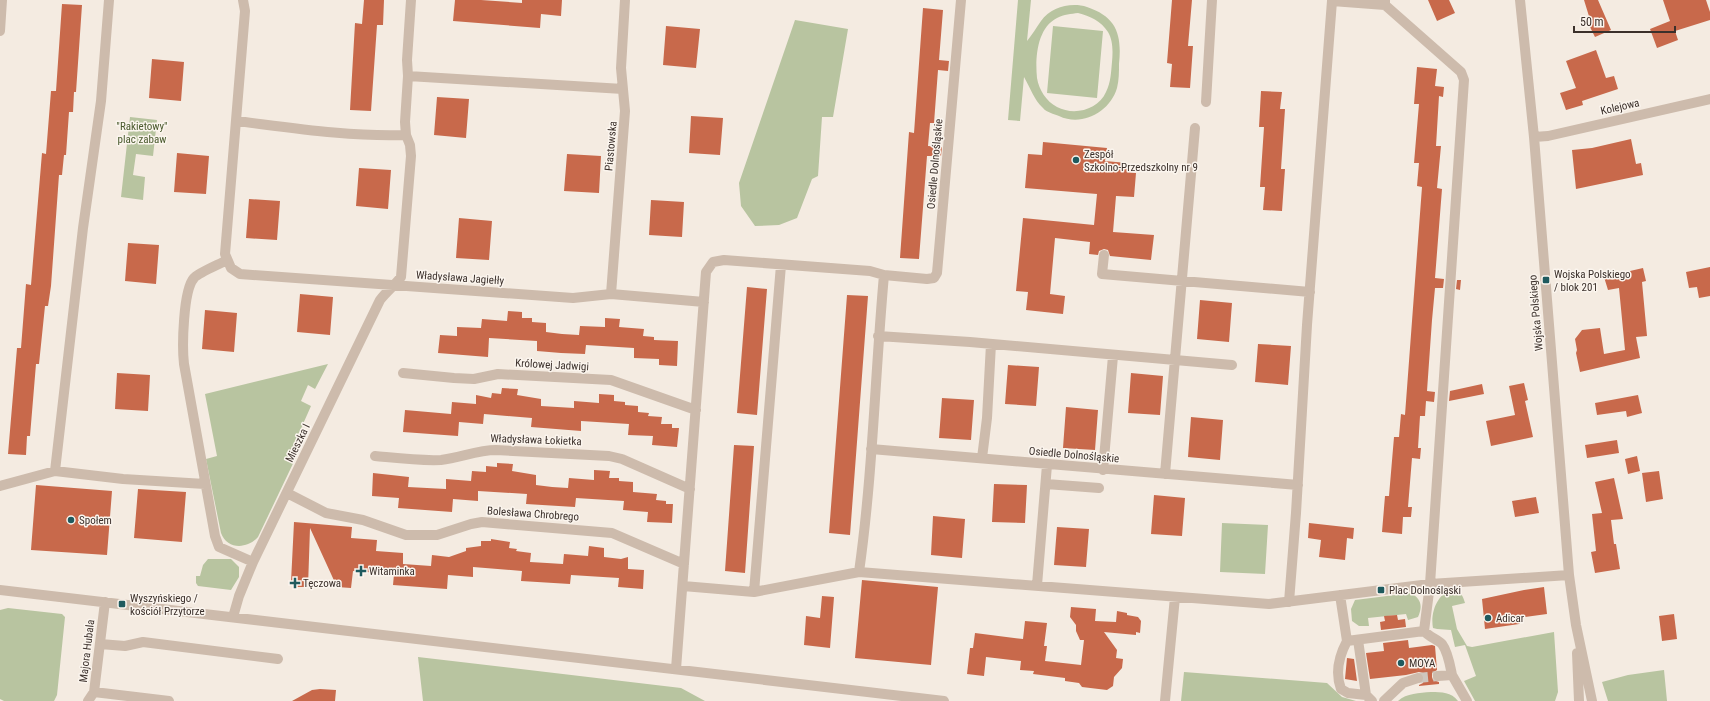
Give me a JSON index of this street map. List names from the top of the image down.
{
  "streets": {
    "street": [
      "Kolejowa",
      "Piastowska",
      "Osiedle Dolnośląskie",
      "Władysława Jagiełły",
      "Wojska Polskiego",
      "Królowej Jadwigi",
      "Władysława Łokietka",
      "Mieszka I",
      "Bolesława Chrobrego",
      "Majora Hubala"
    ]
  },
  "crossings": [
    ["Kolejowa", "Wojska Polskiego"],
    ["Piastowska", "Władysława Jagiełły"],
    ["Osiedle Dolnośląskie", "Władysława Jagiełły"],
    ["Władysława Jagiełły", "Mieszka I"],
    ["Mieszka I", "Bolesława Chrobrego"]
  ],
  "parks": ["\"Rakietowy\" plac zabaw"],
  "places": {
    "other": [
      "Zespół Szkolno-Przedszkolny nr 9",
      "Społem",
      "Adicar",
      "MOYA"
    ],
    "transit": ["Wojska Polskiego / blok 201", "Plac Dolnośląski", "Wyszyńskiego / kościół Przytorze"],
    "health": ["Witaminka", "Tęczowa"]
  },
  "scale_bar": "50 m"
}
